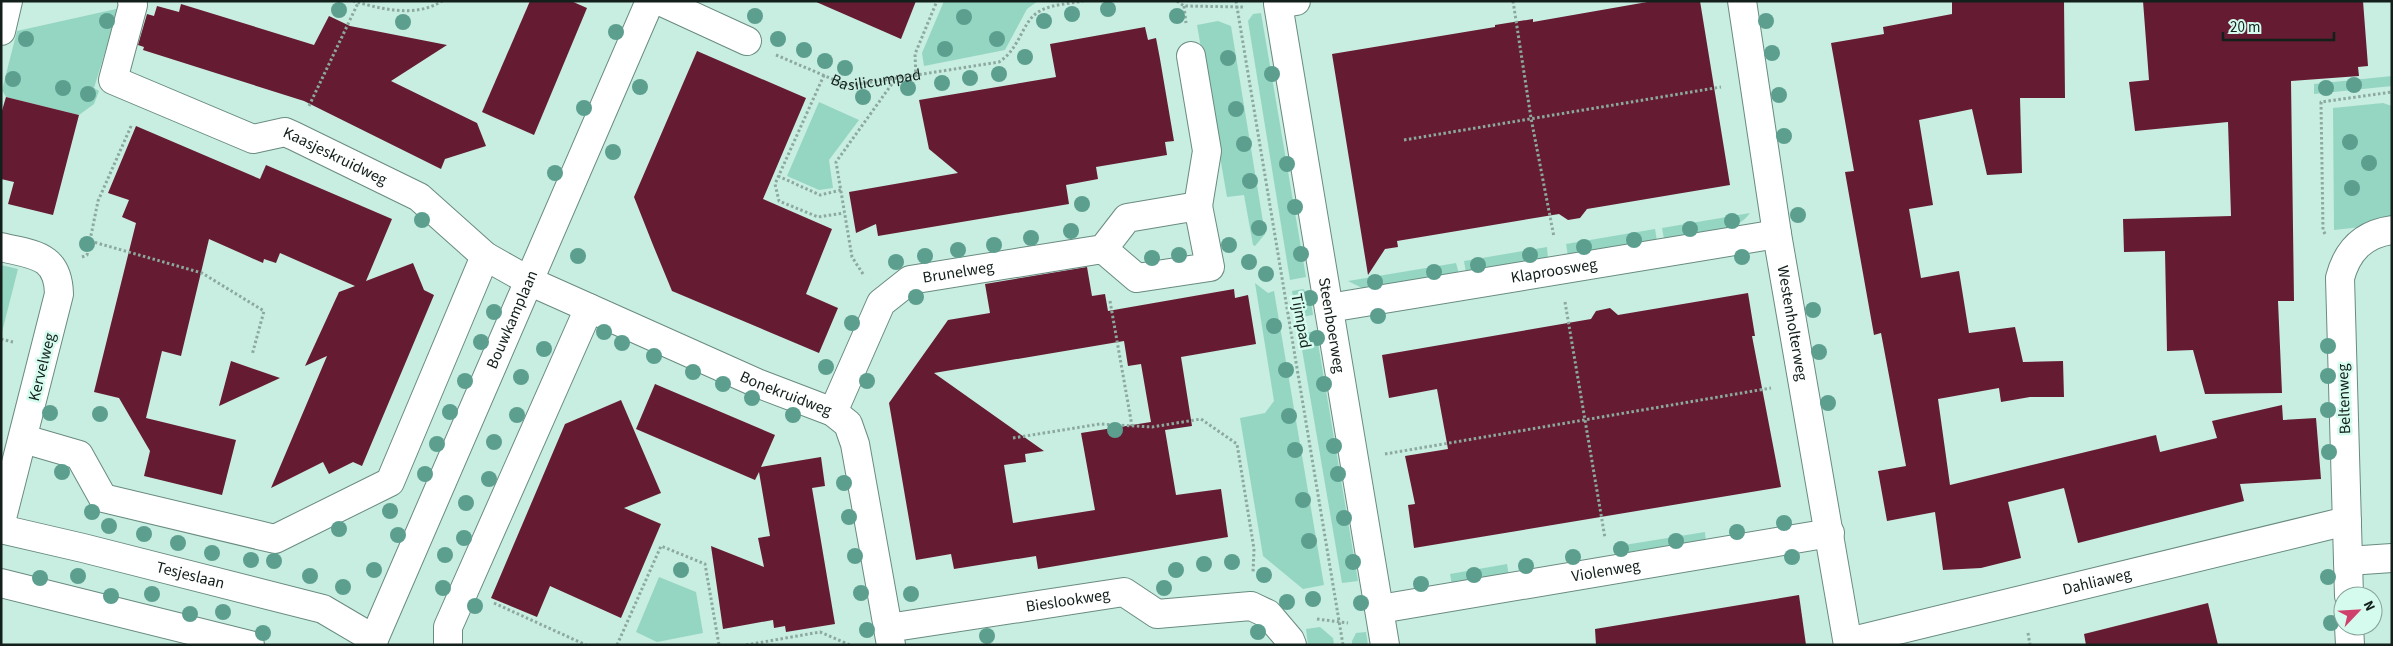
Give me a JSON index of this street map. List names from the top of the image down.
{
  "streets": {
    "street": [
      "Kaasjeskruidweg",
      "Klaproosweg",
      "Brunelweg",
      "Bouwkamplaan",
      "Westenholterweg",
      "Steenboerweg",
      "Kervelweg",
      "Bonekruidweg",
      "Beltenweg",
      "Violenweg",
      "Tesjeslaan",
      "Dahliaweg",
      "Bieslookweg"
    ],
    "path": ["Basilicumpad", "Tijmpad"]
  },
  "crossings": [
    ["Kaasjeskruidweg", "Bouwkamplaan"],
    ["Kaasjeskruidweg", "Bonekruidweg"],
    ["Klaproosweg", "Westenholterweg"],
    ["Klaproosweg", "Steenboerweg"],
    ["Brunelweg", "Bonekruidweg"],
    ["Bouwkamplaan", "Bonekruidweg"],
    ["Bouwkamplaan", "Tesjeslaan"],
    ["Westenholterweg", "Violenweg"],
    ["Westenholterweg", "Dahliaweg"],
    ["Steenboerweg", "Violenweg"],
    ["Bonekruidweg", "Bieslookweg"],
    ["Beltenweg", "Dahliaweg"]
  ],
  "scale_bar": "20 m",
  "north": "top right"
}
